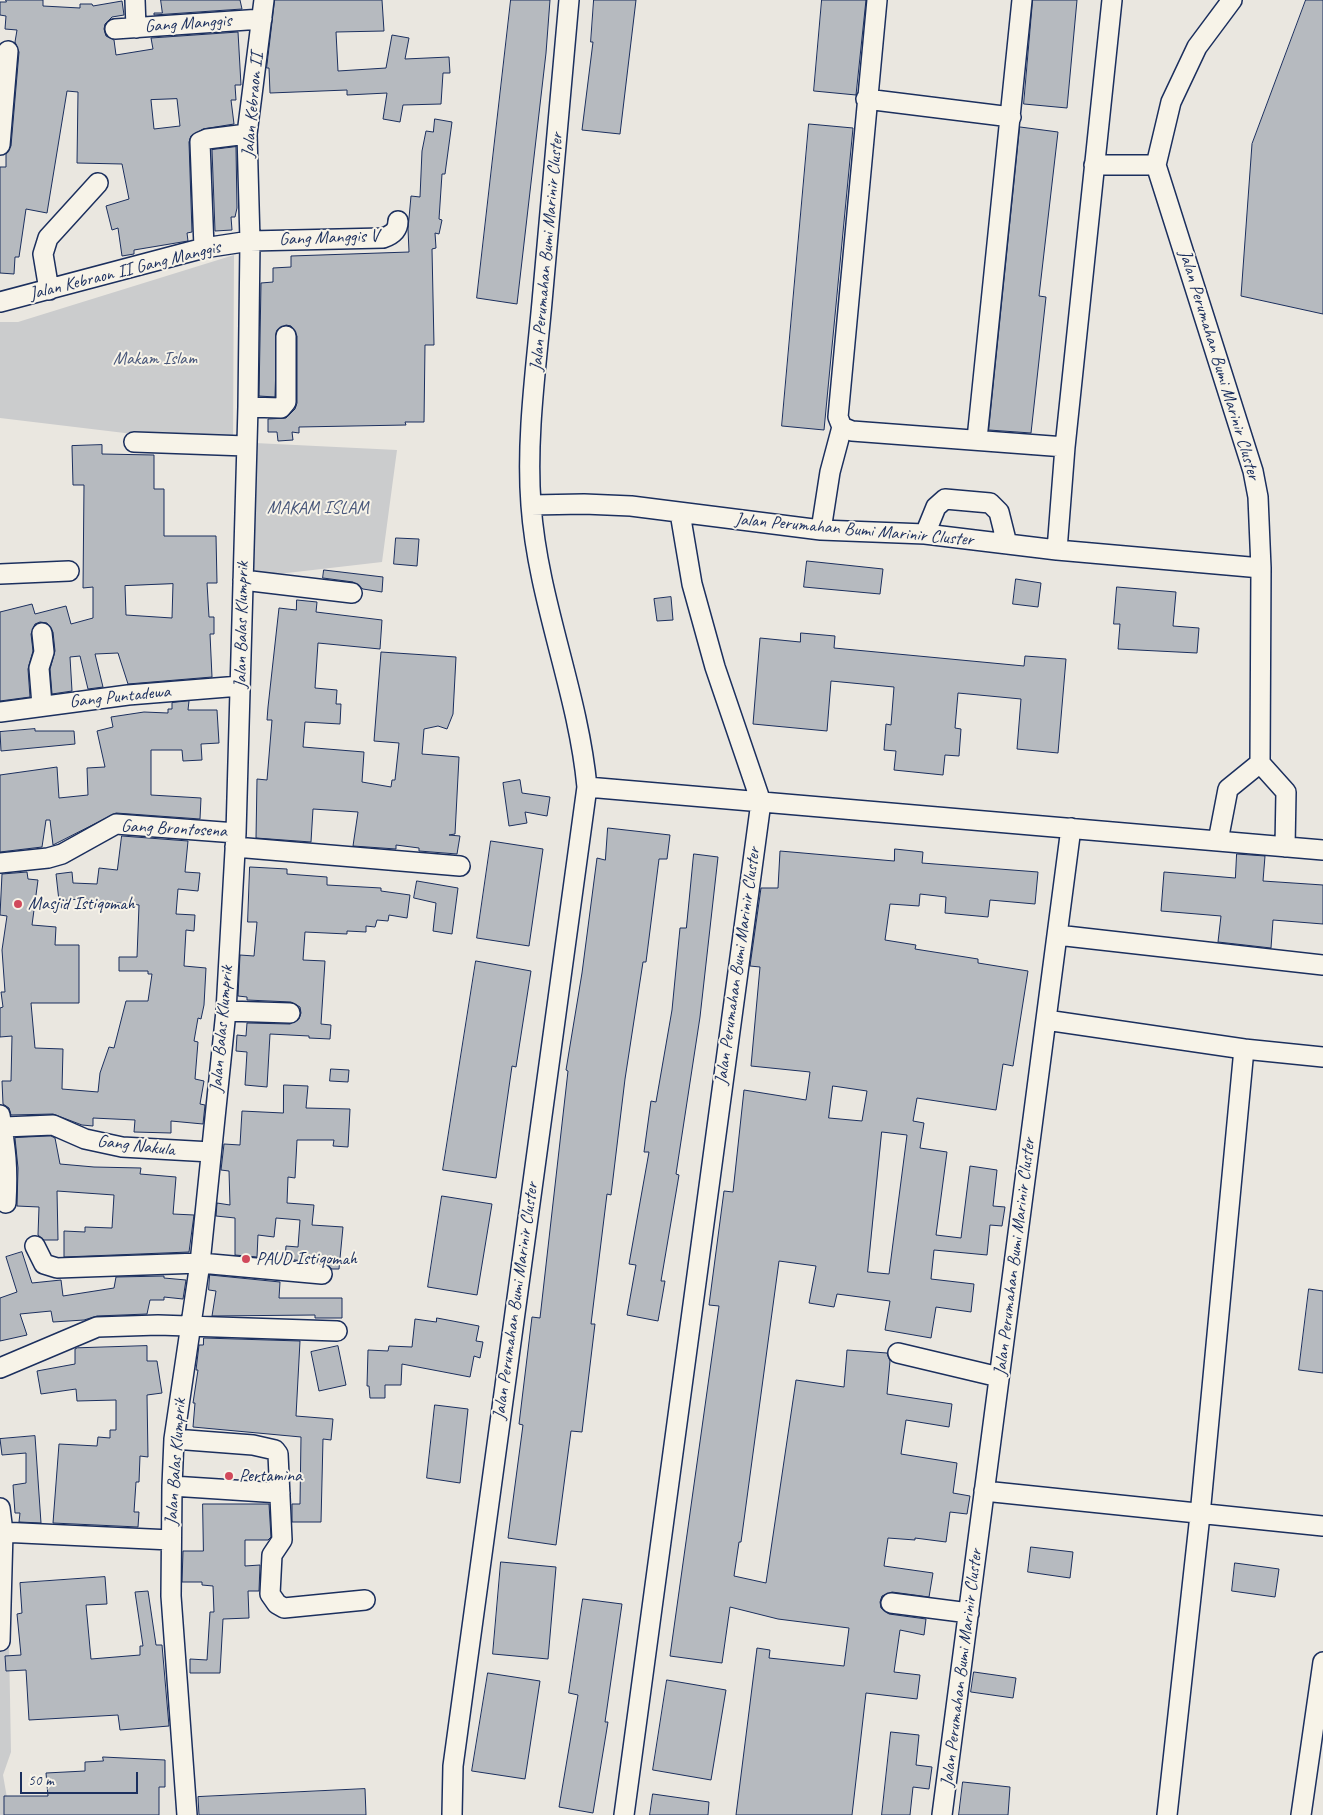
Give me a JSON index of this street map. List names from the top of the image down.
{
  "streets": {
    "street": [
      "Gang Manggis",
      "Jalan Kebraon II",
      "Gang Manggis V",
      "Jalan Perumahan Bumi Marinir Cluster",
      "Jalan Kebraon II Gang Manggis",
      "Jalan Balas Klumprik",
      "Gang Puntadewa",
      "Gang Brontosena",
      "Gang Nakula"
    ]
  },
  "crossings": [
    ["Gang Manggis", "Jalan Kebraon II"],
    ["Jalan Kebraon II", "Gang Manggis V"],
    ["Jalan Kebraon II", "Jalan Kebraon II Gang Manggis"],
    ["Jalan Kebraon II", "Jalan Balas Klumprik"],
    ["Gang Manggis V", "Jalan Kebraon II Gang Manggis"],
    ["Gang Manggis V", "Jalan Balas Klumprik"],
    ["Jalan Kebraon II Gang Manggis", "Jalan Balas Klumprik"],
    ["Jalan Balas Klumprik", "Gang Puntadewa"],
    ["Jalan Balas Klumprik", "Gang Brontosena"],
    ["Jalan Balas Klumprik", "Gang Nakula"]
  ],
  "parks": ["Makam Islam", "MAKAM ISLAM"],
  "places": ["Masjid Istiqomah", "PAUD Istiqomah", "Pertamina"],
  "scale_bar": "50 m"
}
